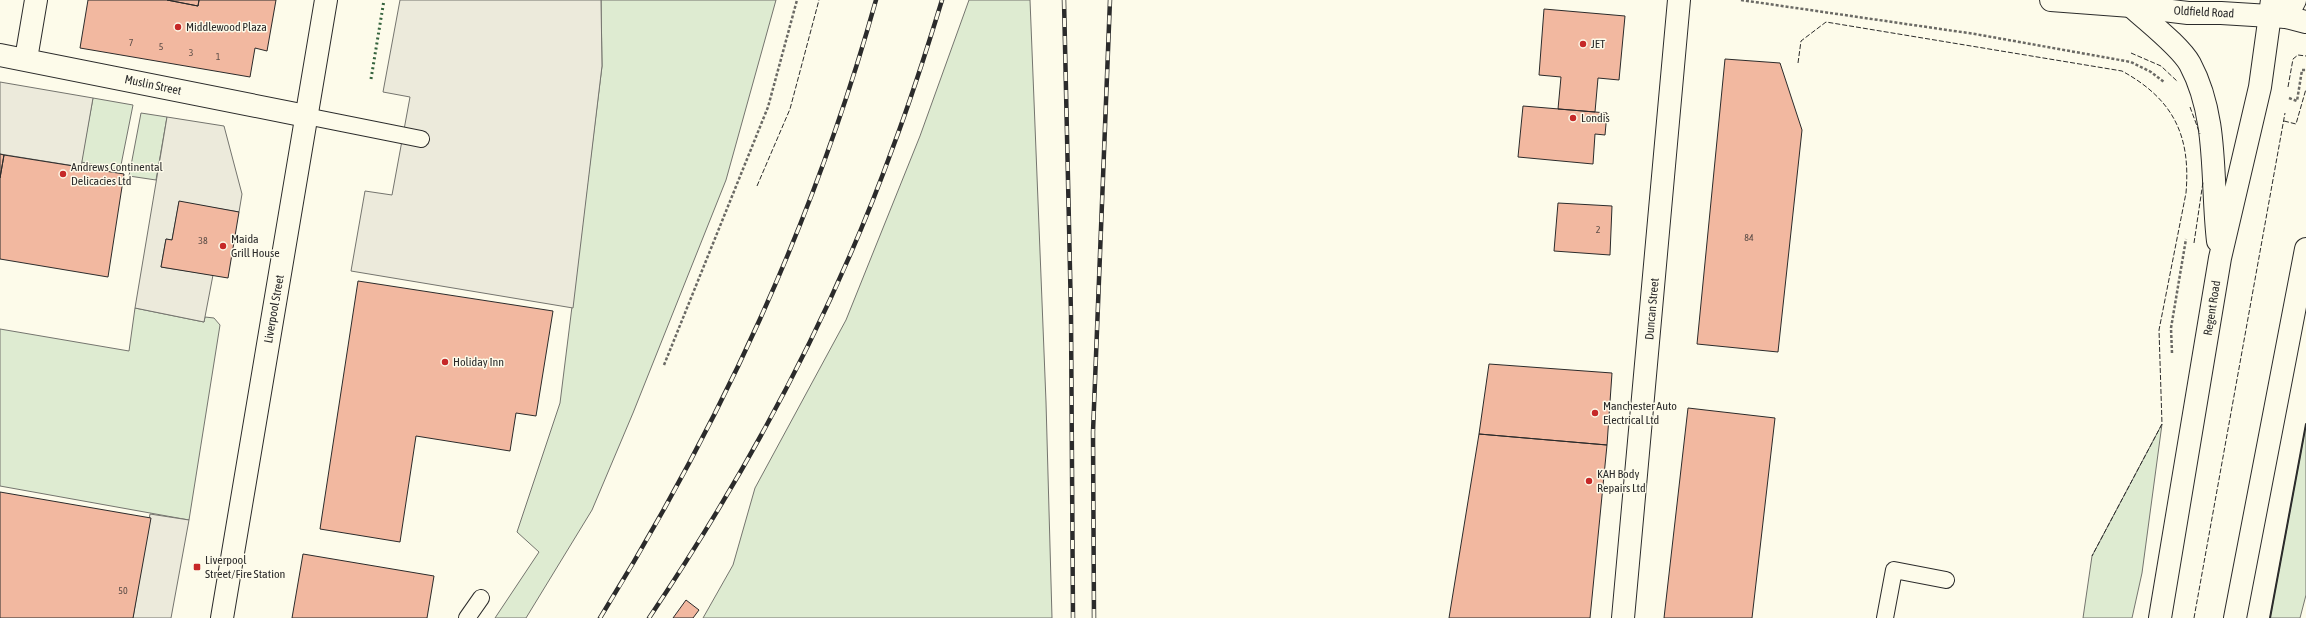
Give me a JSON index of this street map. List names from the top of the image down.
{
  "streets": {
    "main road": [
      "Oldfield Road",
      "Muslin Street",
      "Regent Road",
      "Liverpool Street",
      "Duncan Street"
    ]
  },
  "crossings": [
    ["Oldfield Road", "Regent Road"],
    ["Muslin Street", "Liverpool Street"]
  ],
  "places": {
    "other": [
      "Middlewood Plaza",
      "JET",
      "Londis",
      "Andrews Continental Delicacies Ltd",
      "Maida Grill House",
      "Holiday Inn",
      "Manchester Auto Electrical Ltd",
      "KAH Body Repairs Ltd"
    ],
    "transit": ["Liverpool Street/Fire Station"]
  },
  "house_numbers": [
    "7",
    "5",
    "3",
    "1",
    "2",
    "84",
    "38",
    "50"
  ]
}
